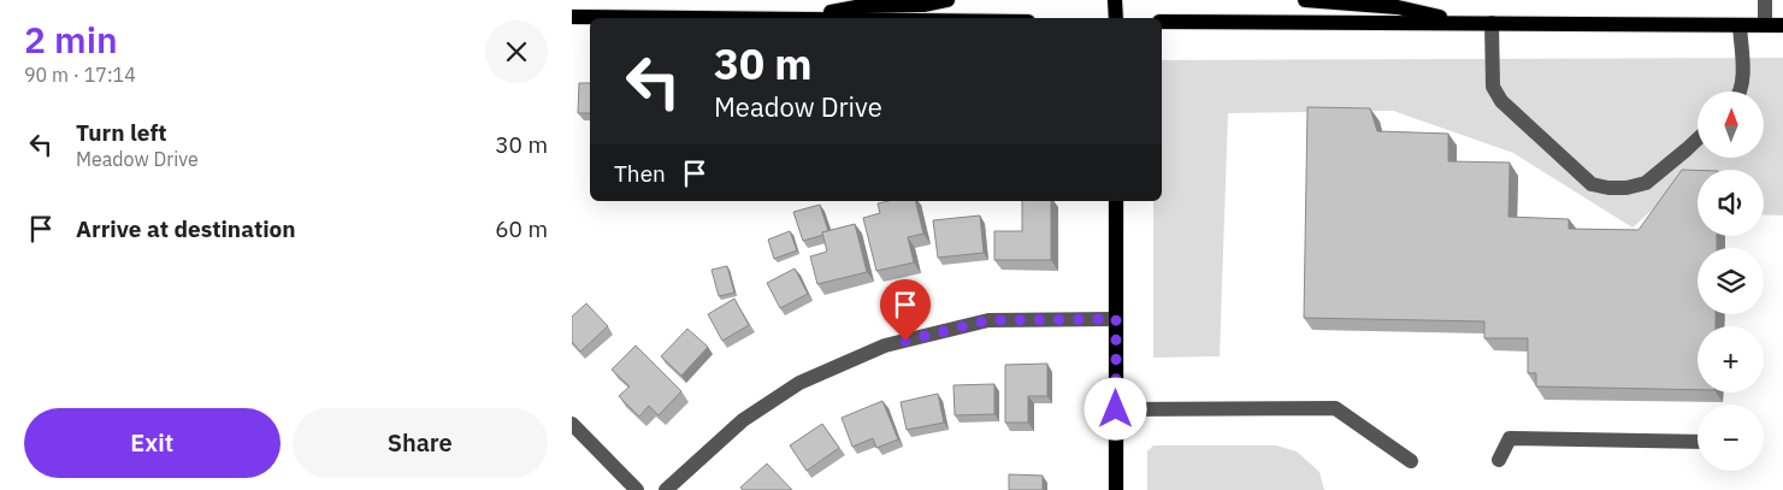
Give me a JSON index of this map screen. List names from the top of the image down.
{
  "north": "top",
  "page": {
    "heading": ["2 min", "90 m · 17:14"],
    "turn": ["30 m", "Meadow Drive"],
    "map_buttons": ["+", "−"],
    "list": [
      {
        "name": "Turn left",
        "note": "Meadow Drive",
        "value": "30 m"
      },
      {
        "name": "Arrive at destination",
        "value": "60 m"
      }
    ],
    "then": "Then",
    "buttons": ["Exit", "Share"]
  }
}
